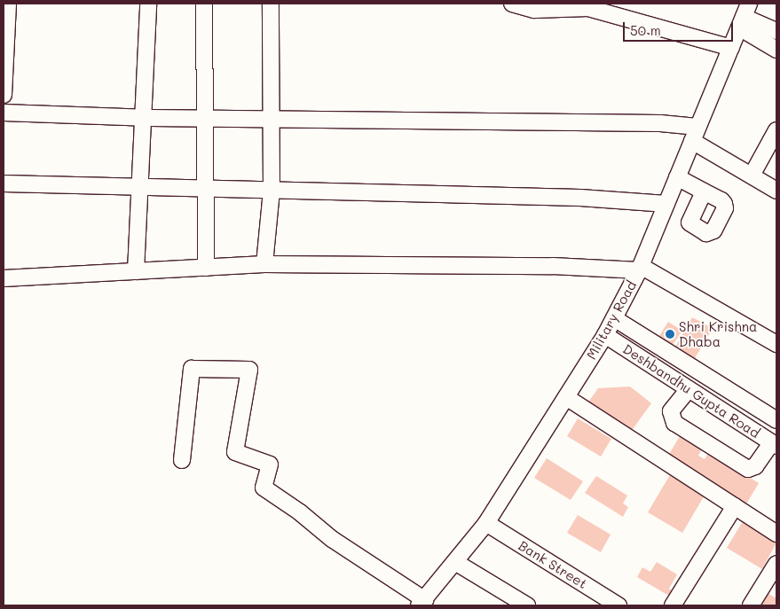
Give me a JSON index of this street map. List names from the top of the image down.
{
  "streets": {
    "street": ["Military Road", "Deshbandhu Gupta Road", "Bank Street"]
  },
  "crossings": [
    ["Military Road", "Deshbandhu Gupta Road"],
    ["Military Road", "Bank Street"]
  ],
  "places": ["Shri Krishna Dhaba"],
  "scale_bar": "50 m"
}
